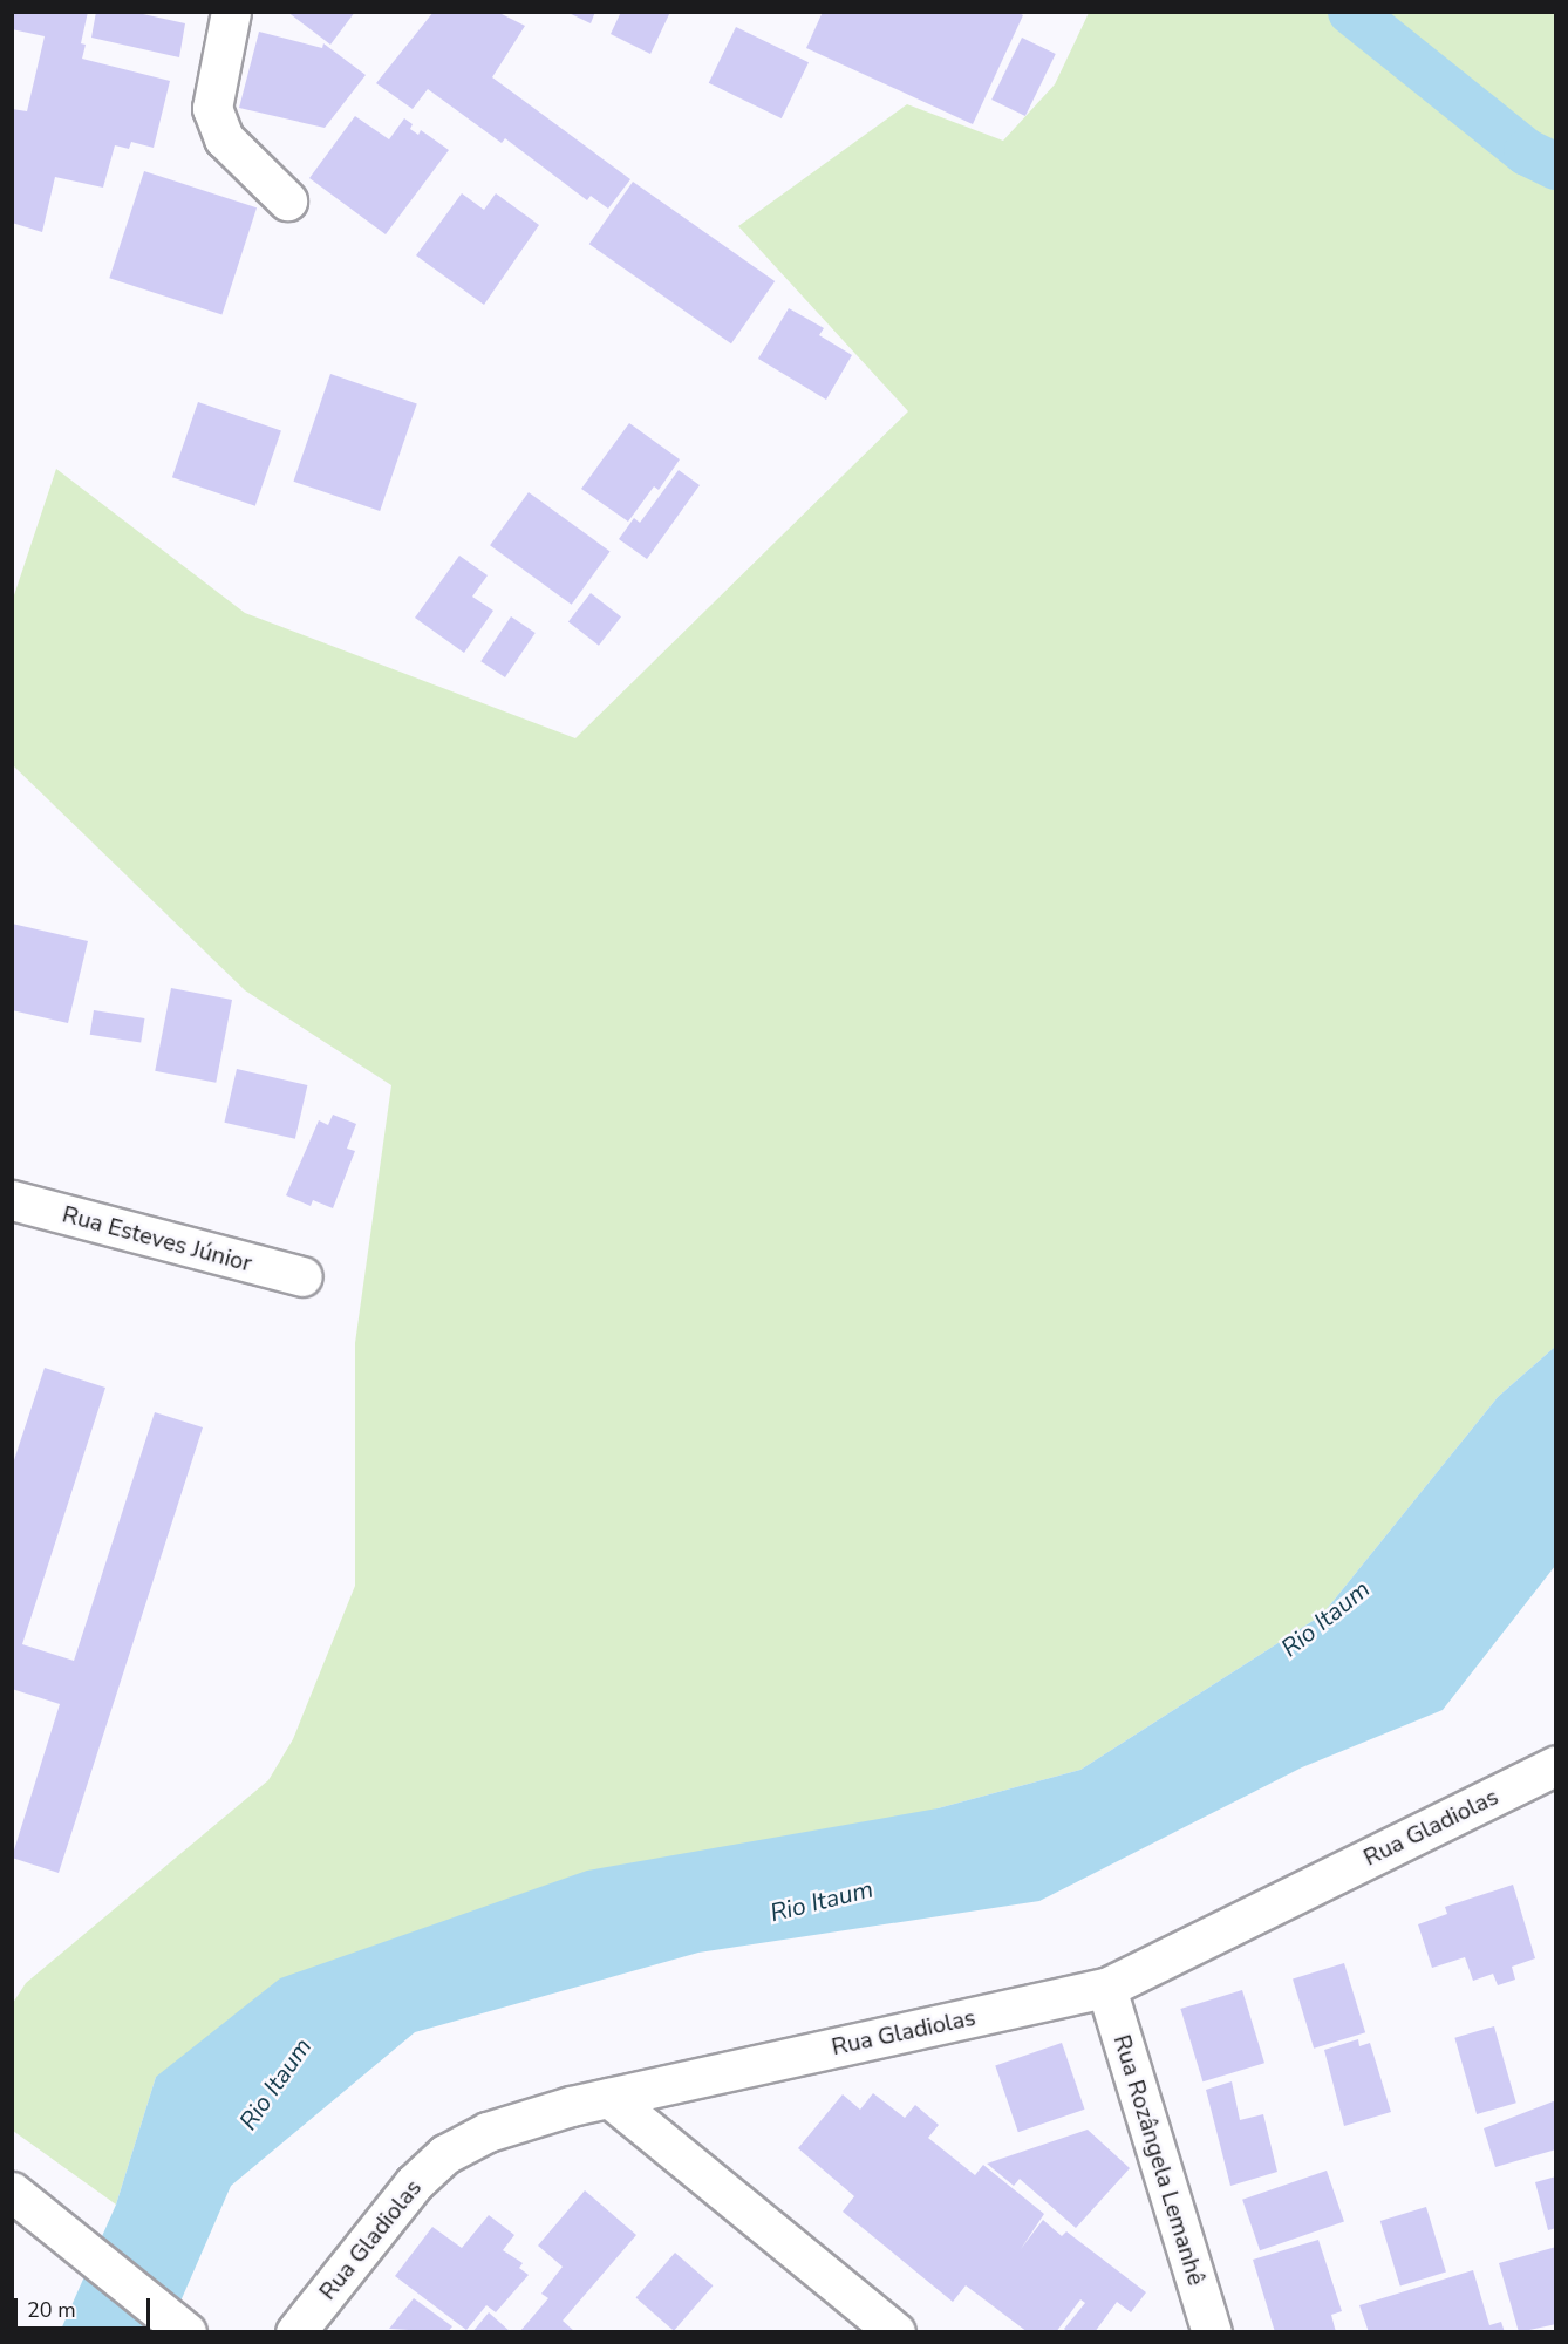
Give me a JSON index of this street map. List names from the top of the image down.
{
  "streets": {
    "street": ["Rua Esteves Júnior", "Rua Gladiolas", "Rua Rozângela Lemanhê"]
  },
  "crossings": [
    ["Rua Gladiolas", "Rua Rozângela Lemanhê"]
  ],
  "water": ["Rio Itaum"],
  "scale_bar": "20 m"
}
